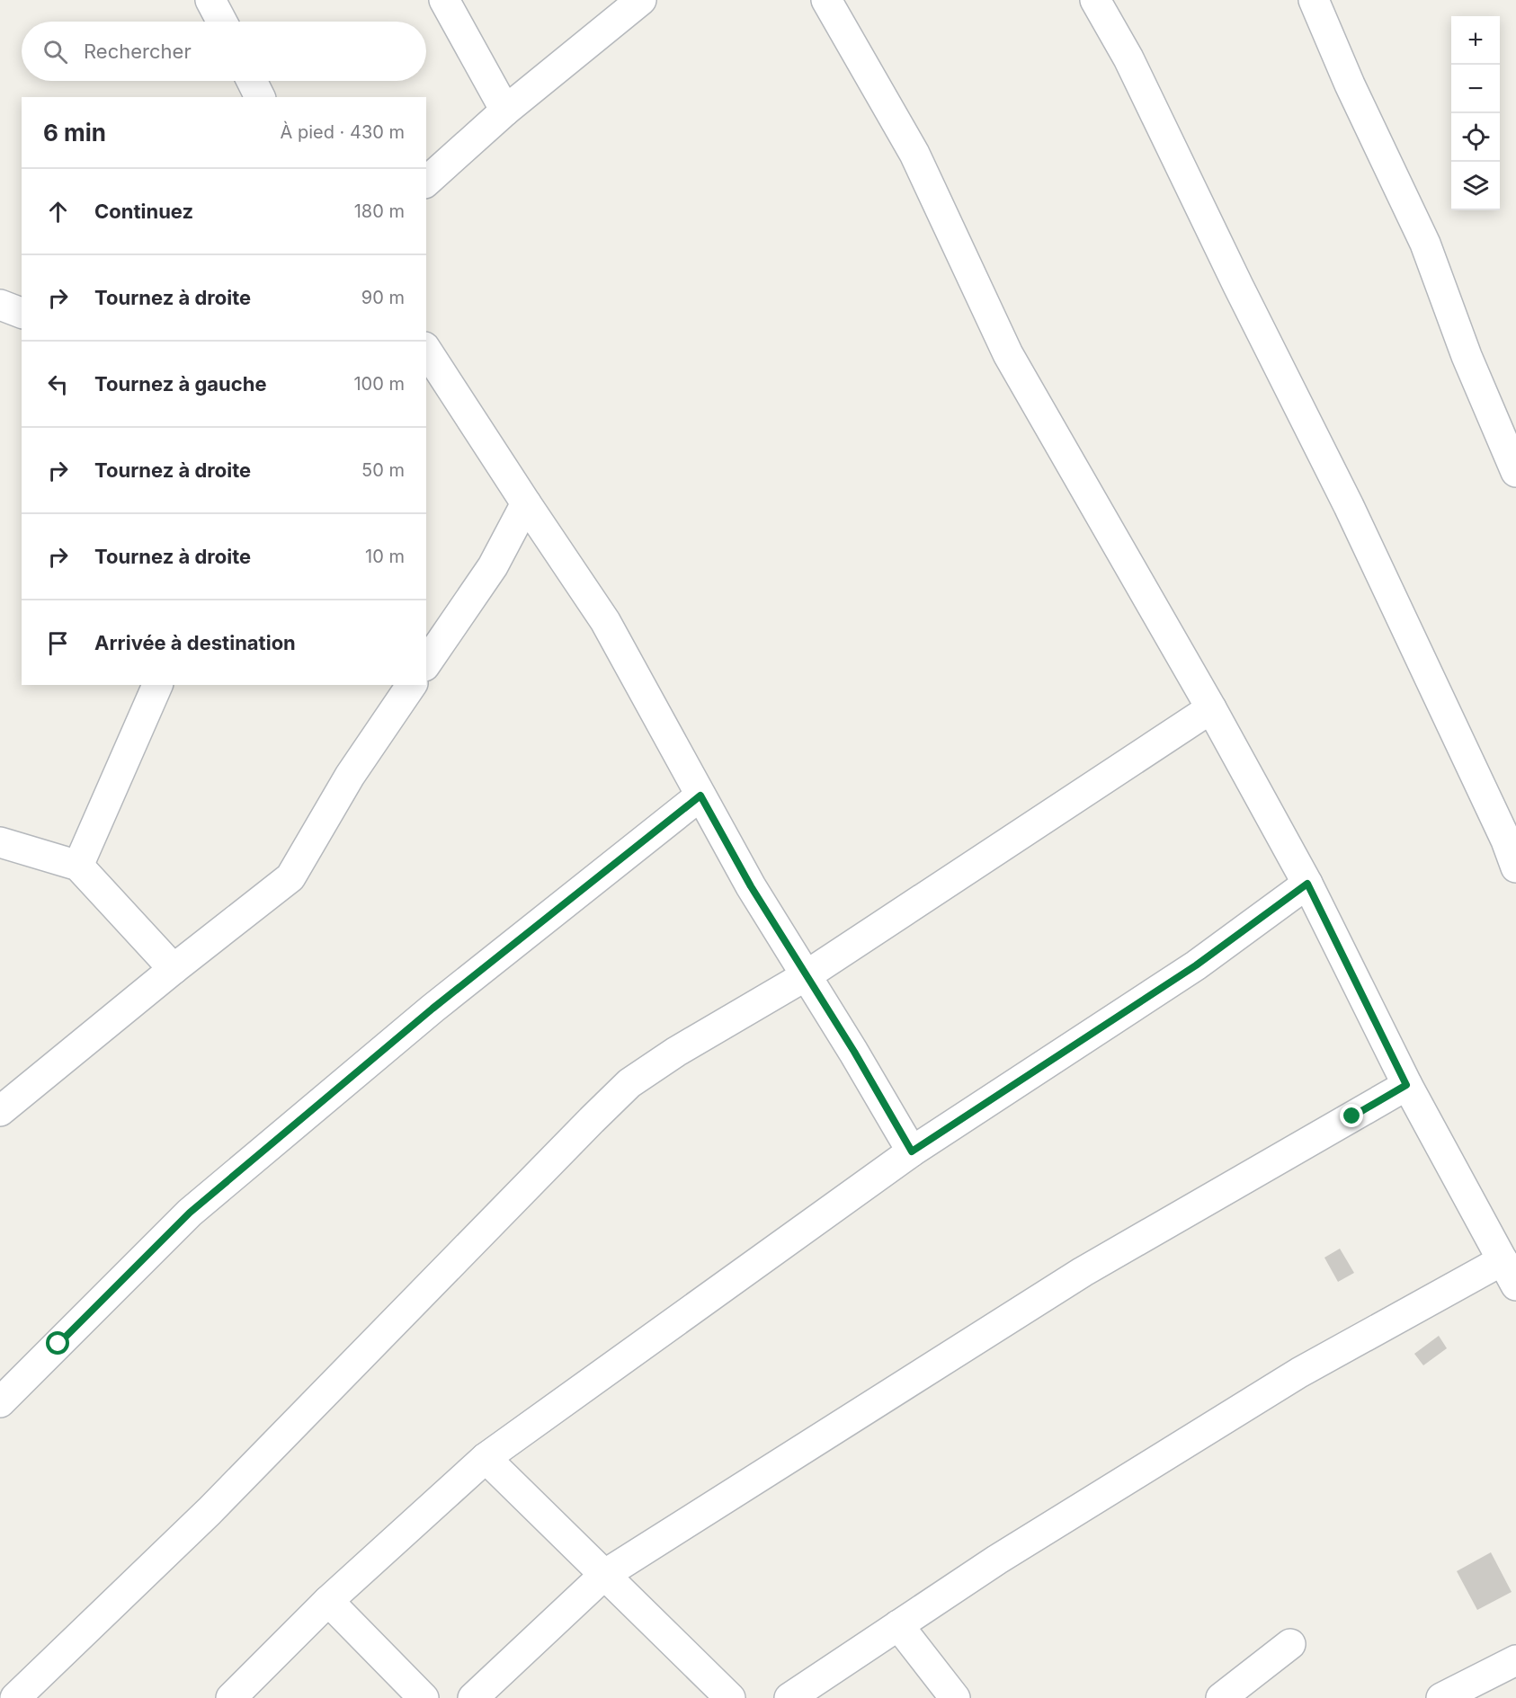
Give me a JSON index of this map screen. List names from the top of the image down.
{
  "page": {
    "map_buttons": ["+", "−"],
    "search": "Rechercher",
    "heading": ["6 min", "À pied · 430 m"],
    "list": [
      ["Continuez", "180 m"],
      ["Tournez à droite", "90 m"],
      ["Tournez à gauche", "100 m"],
      ["Tournez à droite", "50 m"],
      ["Tournez à droite", "10 m"],
      "Arrivée à destination"
    ]
  }
}
